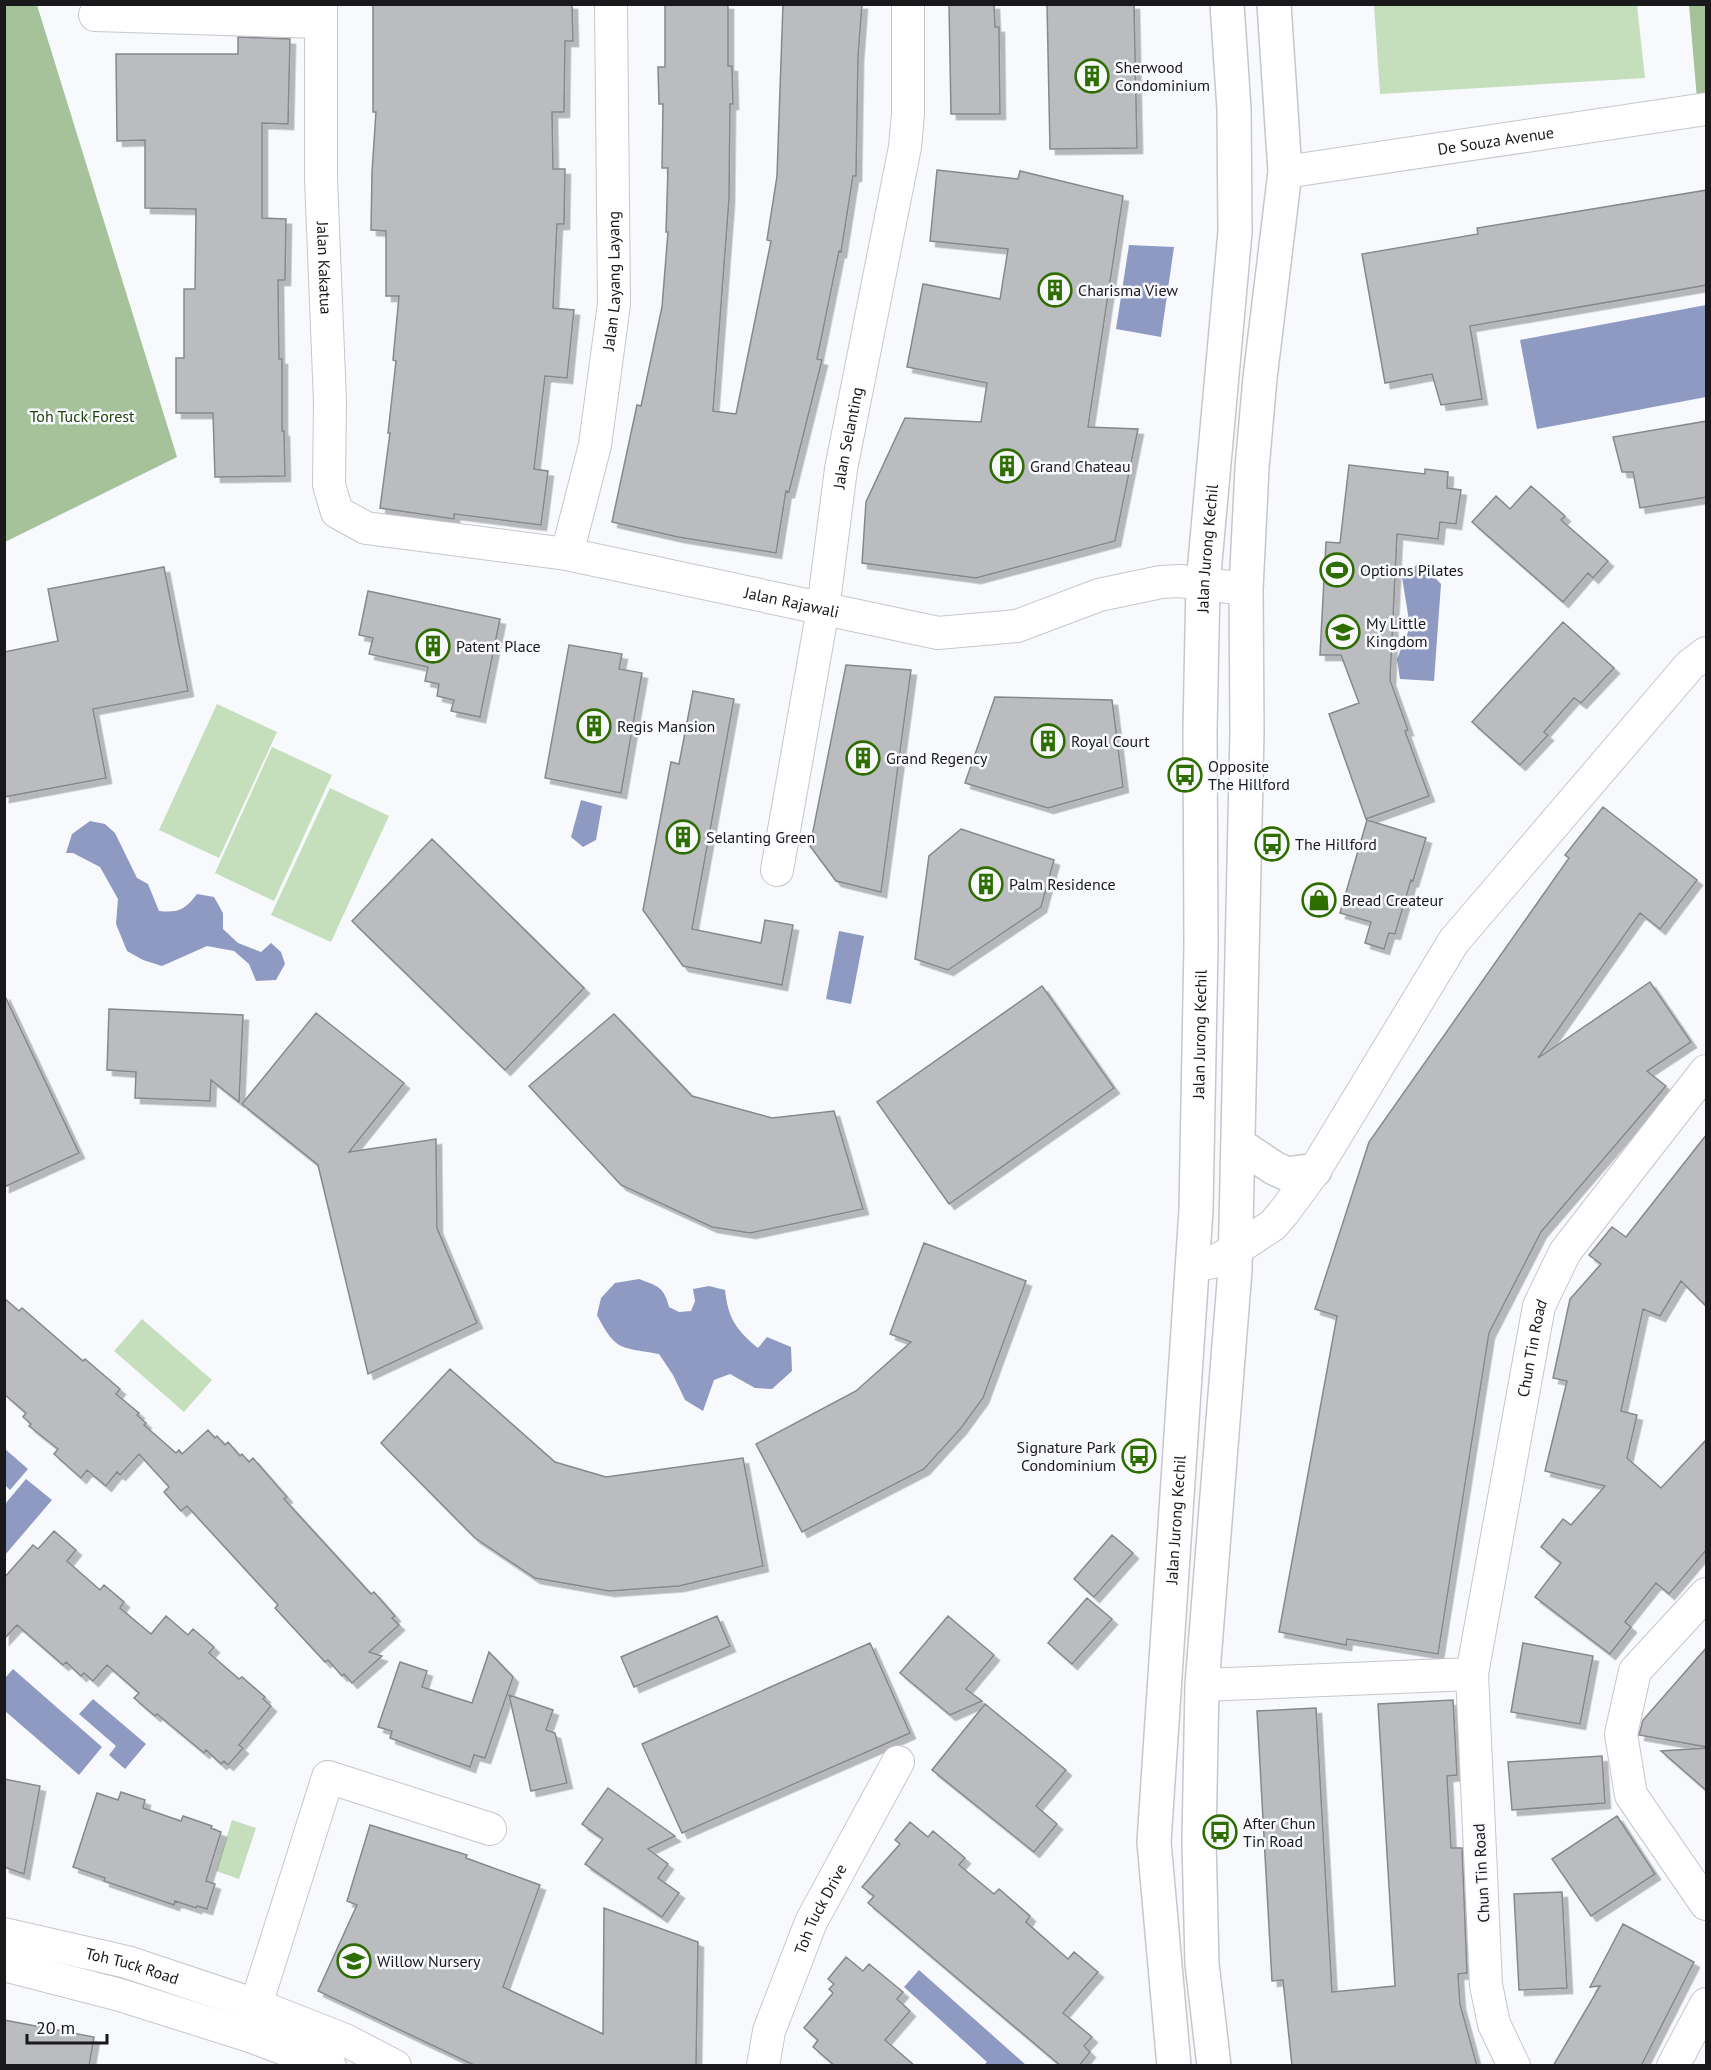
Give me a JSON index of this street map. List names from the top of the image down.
{
  "streets": {
    "main road": ["Jalan Jurong Kechil"],
    "street": [
      "De Souza Avenue",
      "Jalan Kakatua",
      "Jalan Layang Layang",
      "Jalan Selanting",
      "Jalan Rajawali",
      "Chun Tin Road",
      "Toh Tuck Drive",
      "Toh Tuck Road"
    ]
  },
  "crossings": [
    ["Jalan Kakatua", "Jalan Rajawali"],
    ["Jalan Layang Layang", "Jalan Rajawali"],
    ["Jalan Selanting", "Jalan Rajawali"],
    ["Jalan Jurong Kechil", "Jalan Rajawali"]
  ],
  "parks": ["Toh Tuck Forest"],
  "places": {
    "building": [
      "Sherwood Condominium",
      "Charisma View",
      "Grand Chateau",
      "Patent Place",
      "Regis Mansion",
      "Royal Court",
      "Grand Regency",
      "Selanting Green",
      "Palm Residence"
    ],
    "sports": ["Options Pilates"],
    "school or university": ["My Little Kingdom", "Willow Nursery"],
    "bus stop": [
      "Opposite The Hillford",
      "The Hillford",
      "Signature Park Condominium",
      "After Chun Tin Road"
    ],
    "shop": ["Bread Createur"]
  },
  "scale_bar": "20 m"
}
